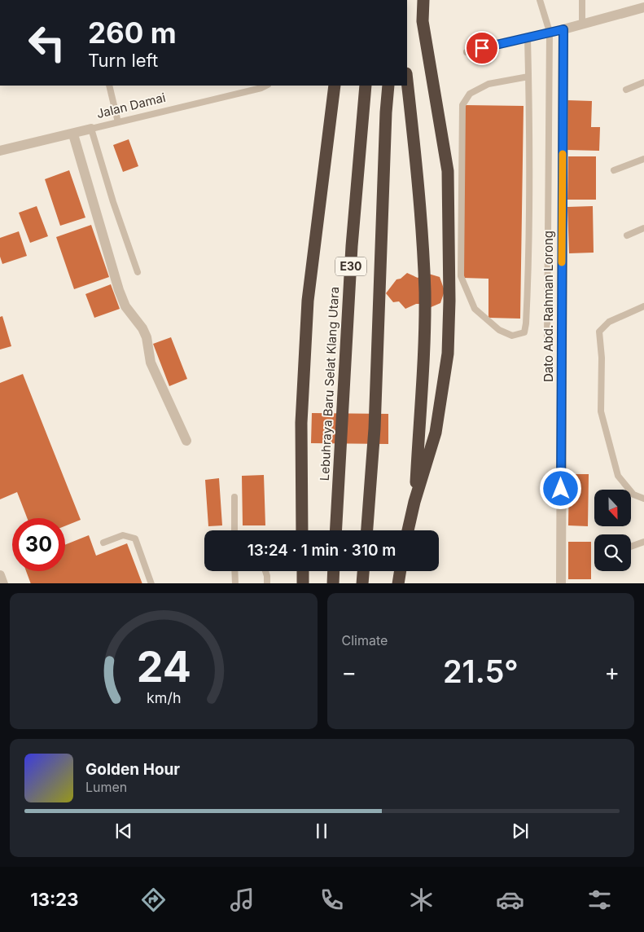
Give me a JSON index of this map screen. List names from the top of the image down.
{
  "streets": {
    "highway": ["E30", "Lebuhraya Baru Selat Klang Utara"],
    "street": ["Jalan Damai", "Dato Abd. Rahman Lorong"]
  },
  "north": "bottom",
  "page": {
    "turn": ["260 m", "Turn left"],
    "limit": "30",
    "trip": "13:24 · 1 min · 310 m",
    "tile": "Climate",
    "heat": ["−", "21.5°", "+"],
    "song": ["Golden Hour", "Lumen"],
    "tabs": "13:23",
    "gauge": ["24", "km/h"]
  }
}
